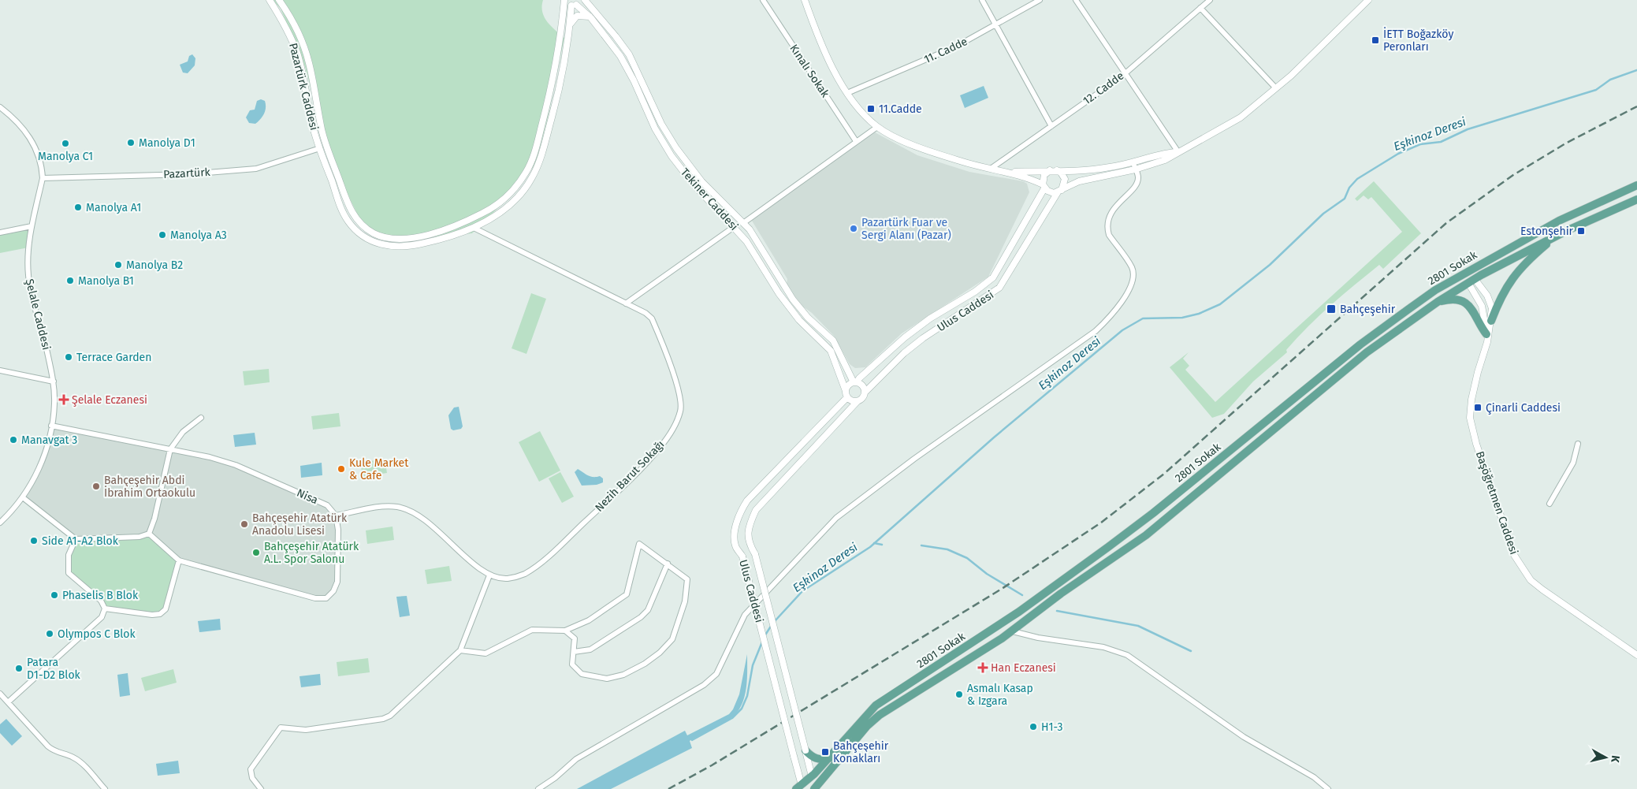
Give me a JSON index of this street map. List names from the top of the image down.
{
  "streets": {
    "main road": ["2801 Sokak"],
    "street": [
      "11. Cadde",
      "Kınalı Sokak",
      "Pazartürk Caddesi",
      "12. Cadde",
      "Pazartürk",
      "Tekiner Caddesi",
      "Ulus Caddesi",
      "Şelale Caddesi",
      "Nezih Barut Sokağı",
      "Nisa",
      "Başöğretmen Caddesi"
    ]
  },
  "crossings": [
    ["Pazartürk Caddesi", "Pazartürk"],
    ["Pazartürk Caddesi", "Tekiner Caddesi"],
    ["Pazartürk", "Tekiner Caddesi"],
    ["Pazartürk", "Şelale Caddesi"],
    ["Tekiner Caddesi", "Ulus Caddesi"],
    ["2801 Sokak", "Ulus Caddesi"],
    ["2801 Sokak", "Başöğretmen Caddesi"],
    ["Şelale Caddesi", "Nisa"]
  ],
  "water": ["Eşkinoz Deresi"],
  "places": {
    "transit": [
      "İETT Boğazköy Peronları",
      "11.Cadde",
      "Estonşehir",
      "Bahçeşehir",
      "Çinarli Caddesi",
      "Bahçeşehir Konakları"
    ],
    "other": [
      "Manolya D1",
      "Manolya C1",
      "Manolya A1",
      "Pazartürk Fuar ve Sergi Alanı (Pazar)",
      "Manolya A3",
      "Manolya B2",
      "Manolya B1",
      "Terrace Garden",
      "Manavgat 3",
      "Kule Market & Cafe",
      "Bahçeşehir Abdi İbrahim Ortaokulu",
      "Bahçeşehir Atatürk Anadolu Lisesi",
      "Side A1-A2 Blok",
      "Bahçeşehir Atatürk A.L. Spor Salonu",
      "Phaselis B Blok",
      "Olympos C Blok",
      "Patara D1-D2 Blok",
      "Asmalı Kasap & Izgara",
      "H1-3"
    ],
    "health": ["Şelale Eczanesi", "Han Eczanesi"]
  },
  "north": "right"
}
